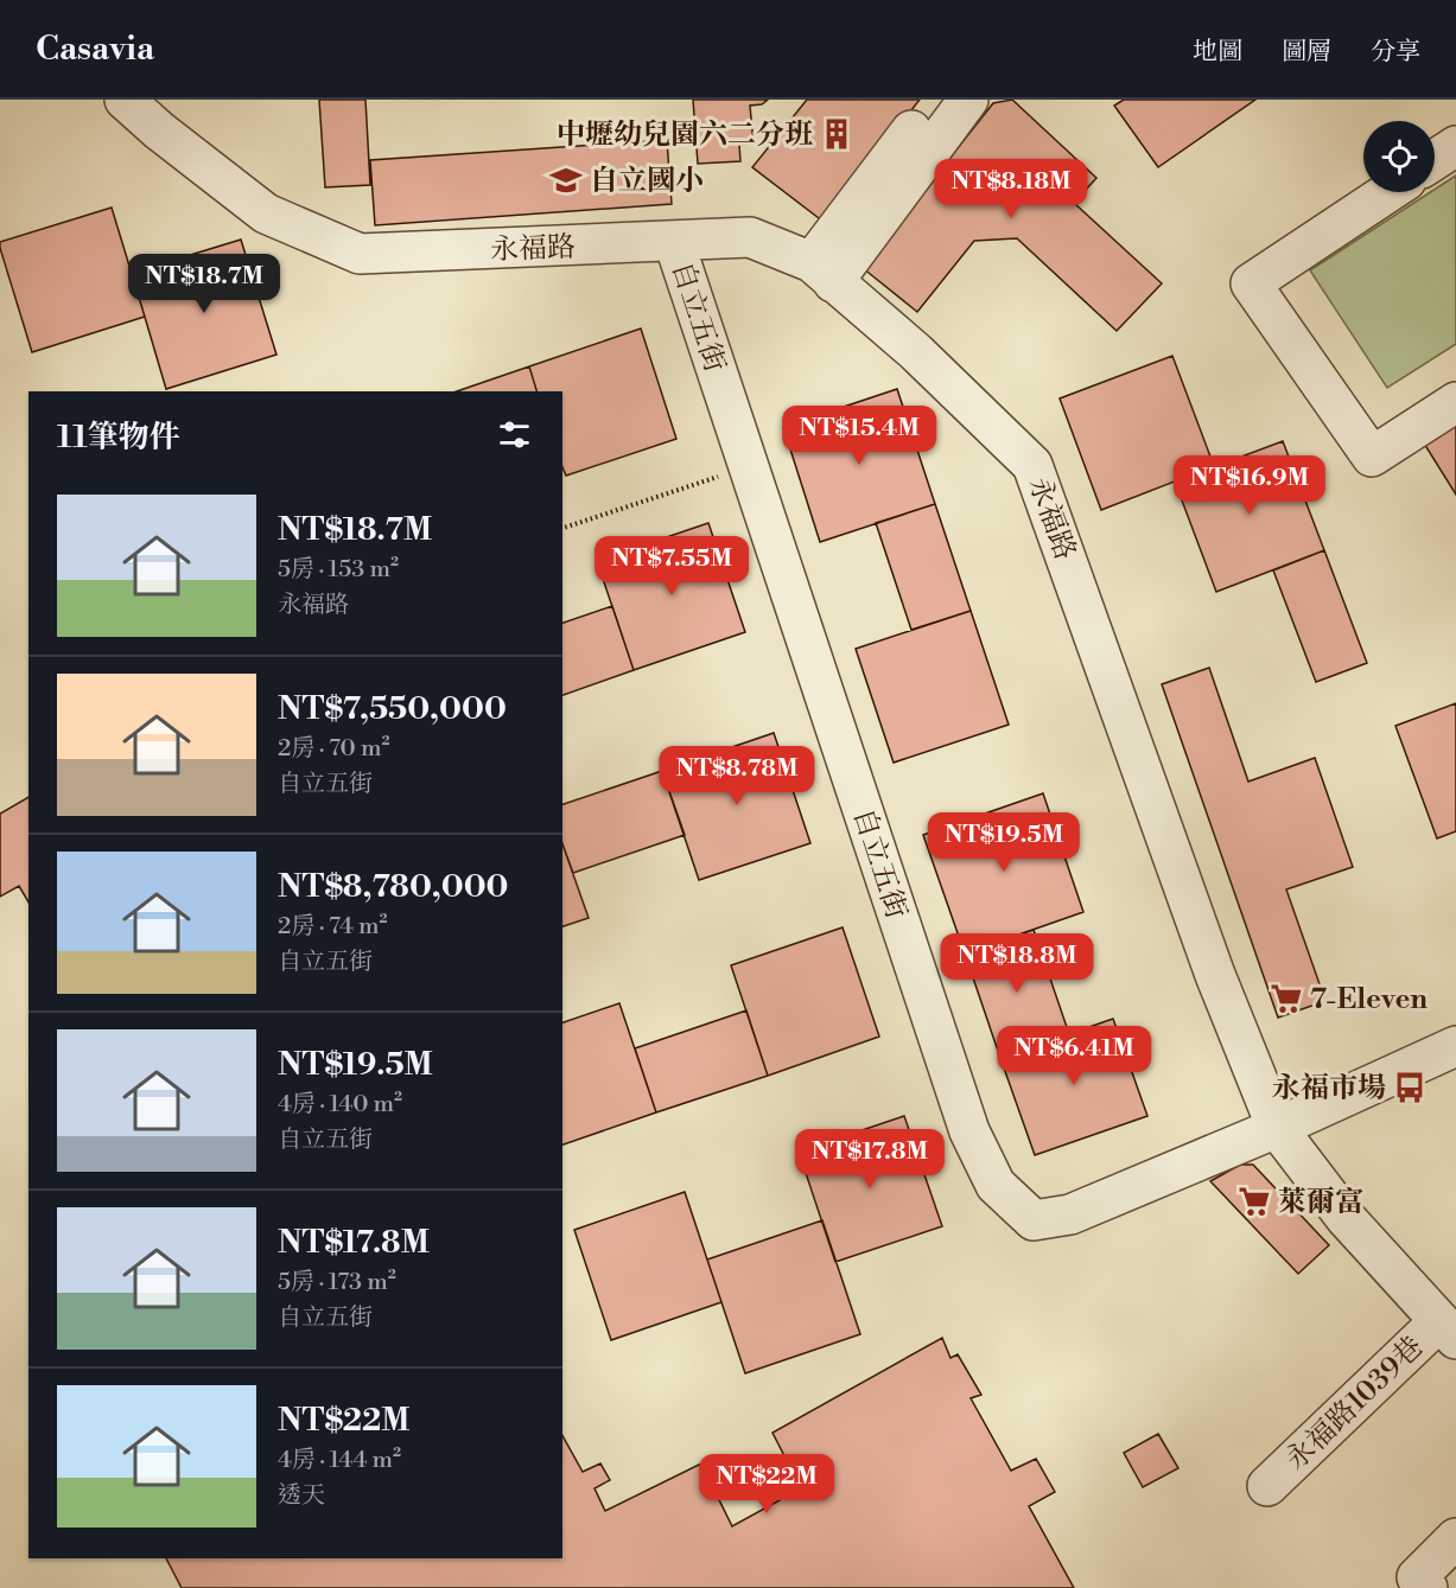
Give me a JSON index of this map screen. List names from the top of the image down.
{
  "streets": {
    "street": ["永福路", "自立五街", "永福路1039巷"]
  },
  "crossings": [
    ["永福路", "自立五街"],
    ["永福路", "永福路1039巷"]
  ],
  "places": {
    "building": ["中壢幼兒園六二分班"],
    "school or university": ["自立國小"],
    "supermarket": ["7-Eleven", "萊爾富"],
    "bus stop": ["永福市場"]
  },
  "page": {
    "header": "Casavia",
    "nav": ["地圖", "圖層", "分享"],
    "price": [
      "NT$8.18M",
      "NT$18.7M",
      "NT$15.4M",
      "NT$16.9M",
      "NT$7.55M",
      "NT$8.78M",
      "NT$19.5M",
      "NT$18.8M",
      "NT$6.41M",
      "NT$17.8M",
      "NT$22M"
    ],
    "heading": "11筆物件",
    "list": [
      {
        "name": "NT$18.7M",
        "note": "5房 · 153 m² · 永福路"
      },
      {
        "name": "NT$7,550,000",
        "note": "2房 · 70 m² · 自立五街"
      },
      {
        "name": "NT$8,780,000",
        "note": "2房 · 74 m² · 自立五街"
      },
      {
        "name": "NT$19.5M",
        "note": "4房 · 140 m² · 自立五街"
      },
      {
        "name": "NT$17.8M",
        "note": "5房 · 173 m² · 自立五街"
      },
      {
        "name": "NT$22M",
        "note": "4房 · 144 m² · 透天"
      }
    ]
  }
}
